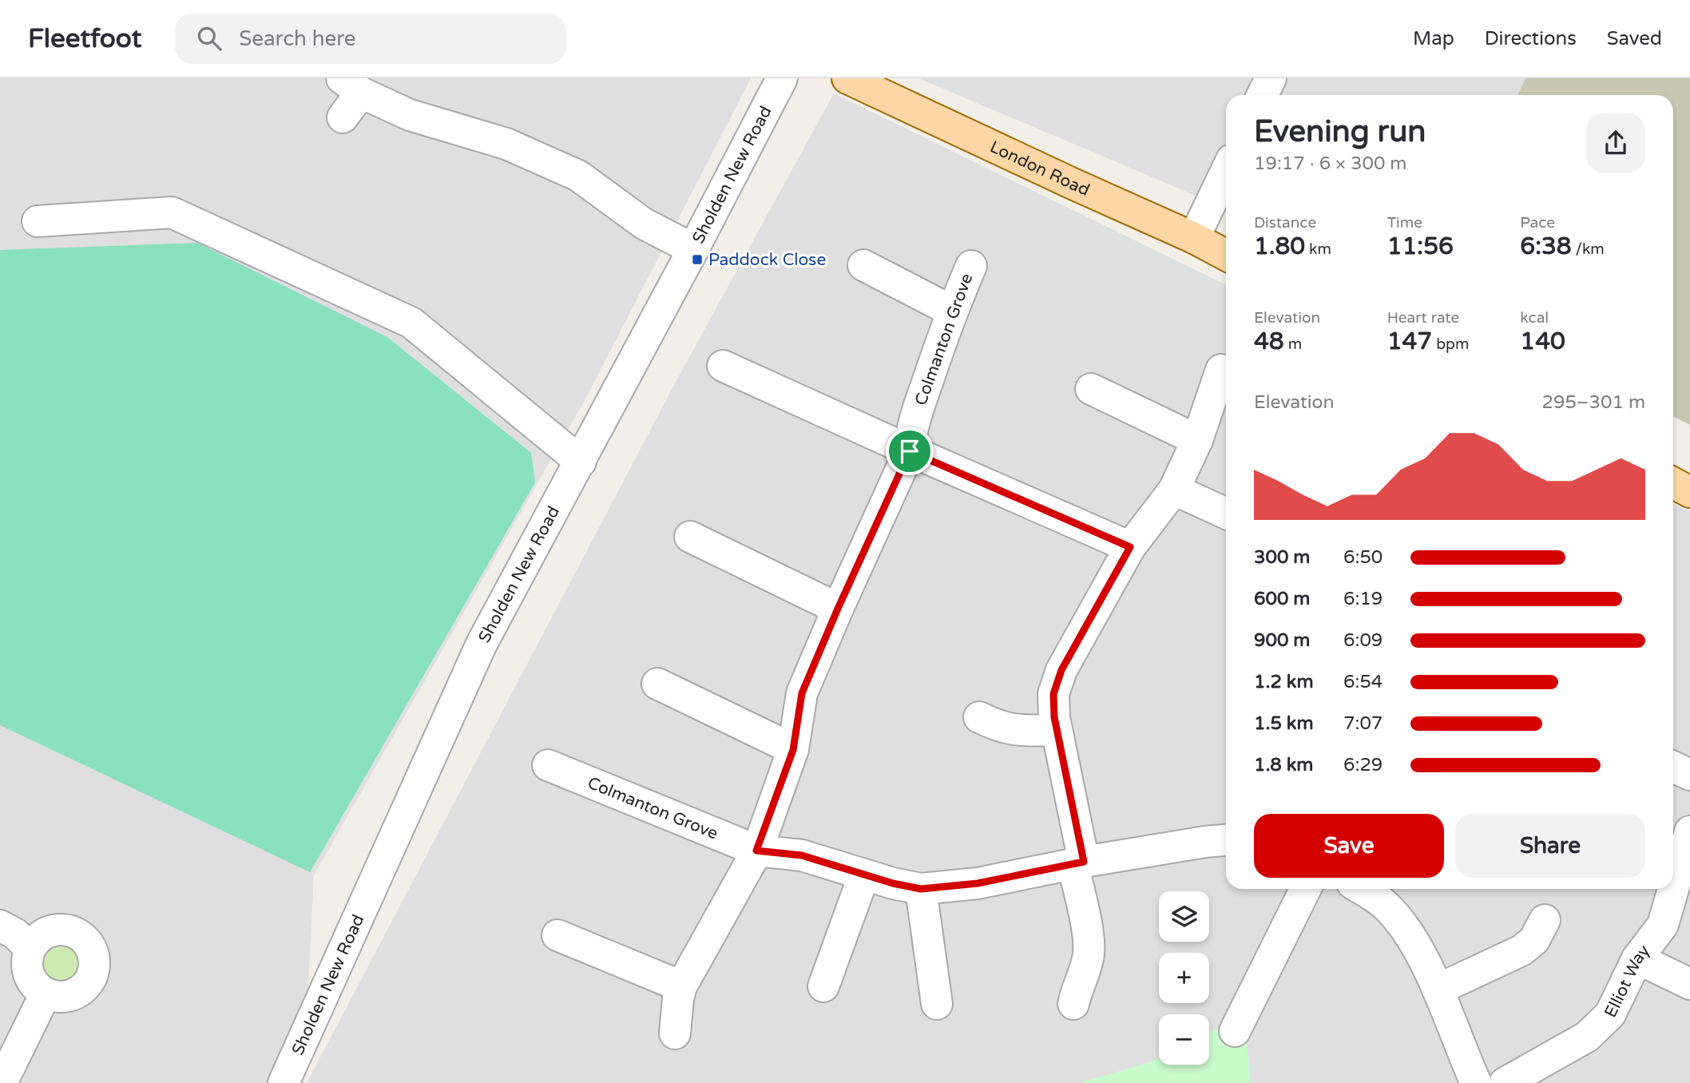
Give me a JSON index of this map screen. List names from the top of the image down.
{
  "streets": {
    "main road": ["London Road"],
    "street": ["Sholden New Road", "Colmanton Grove", "Elliot Way"]
  },
  "places": {
    "transit": ["Paddock Close"]
  },
  "page": {
    "header": "Fleetfoot",
    "search": "Search here",
    "nav": ["Map", "Directions", "Saved"],
    "heading": ["Evening run", "19:17 · 6 × 300 m"],
    "stats": [
      ["Distance", "1.80 km"],
      ["Time", "11:56"],
      ["Pace", "6:38 /km"],
      ["Elevation", "48 m"],
      ["Heart rate", "147 bpm"],
      ["kcal", "140"]
    ],
    "chart": ["Elevation", "295–301 m"],
    "list": [
      {
        "name": "300 m",
        "note": "6:50"
      },
      {
        "name": "600 m",
        "note": "6:19"
      },
      {
        "name": "900 m",
        "note": "6:09"
      },
      {
        "name": "1.2 km",
        "note": "6:54"
      },
      {
        "name": "1.5 km",
        "note": "7:07"
      },
      {
        "name": "1.8 km",
        "note": "6:29"
      }
    ],
    "buttons": ["Save", "Share"],
    "map_buttons": ["+", "−"]
  }
}
